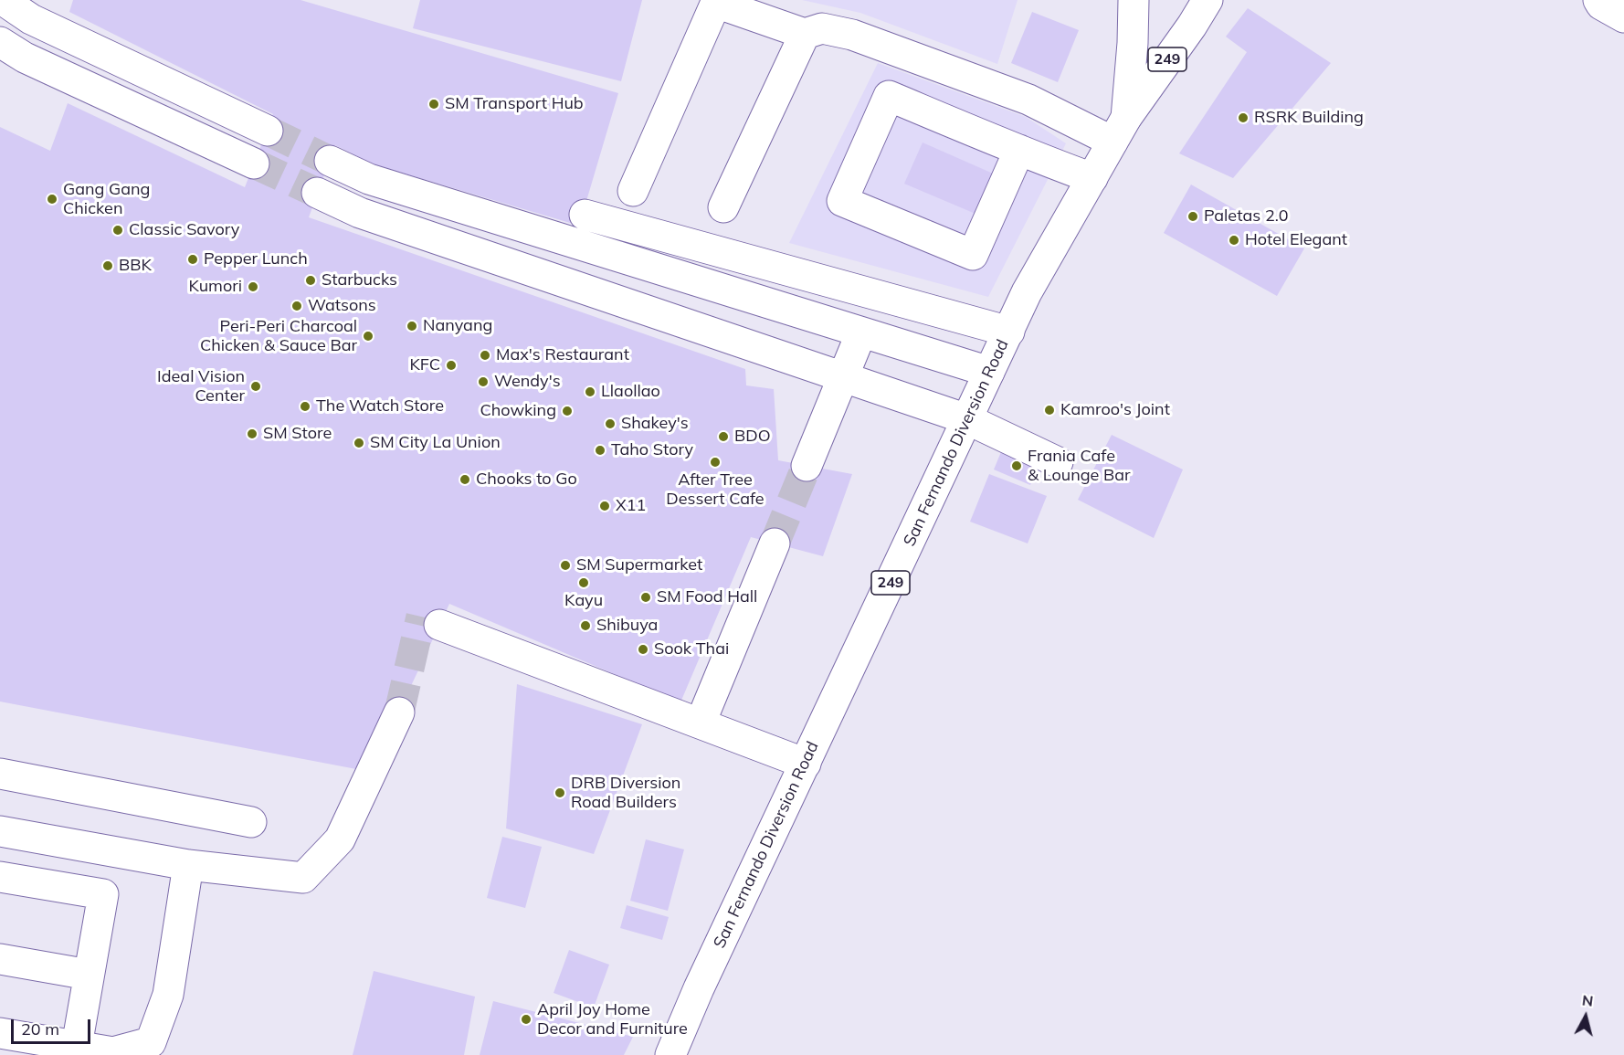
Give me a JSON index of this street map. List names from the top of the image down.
{
  "streets": {
    "main road": ["249", "San Fernando Diversion Road"]
  },
  "crossings": [
    ["249", "San Fernando Diversion Road"]
  ],
  "places": [
    "SM Transport Hub",
    "RSRK Building",
    "Gang Gang Chicken",
    "Paletas 2.0",
    "Classic Savory",
    "Hotel Elegant",
    "Pepper Lunch",
    "BBK",
    "Starbucks",
    "Kumori",
    "Watsons",
    "Nanyang",
    "Peri-Peri Charcoal Chicken & Sauce Bar",
    "Max's Restaurant",
    "KFC",
    "Wendy's",
    "Ideal Vision Center",
    "Llaollao",
    "The Watch Store",
    "Kamroo's Joint",
    "Chowking",
    "Shakey's",
    "SM Store",
    "BDO",
    "SM City La Union",
    "Taho Story",
    "After Tree Dessert Cafe",
    "Frania Cafe & Lounge Bar",
    "Chooks to Go",
    "X11",
    "SM Supermarket",
    "Kayu",
    "SM Food Hall",
    "Shibuya",
    "Sook Thai",
    "DRB Diversion Road Builders",
    "April Joy Home Decor and Furniture"
  ],
  "scale_bar": "20 m",
  "north": "top"
}
